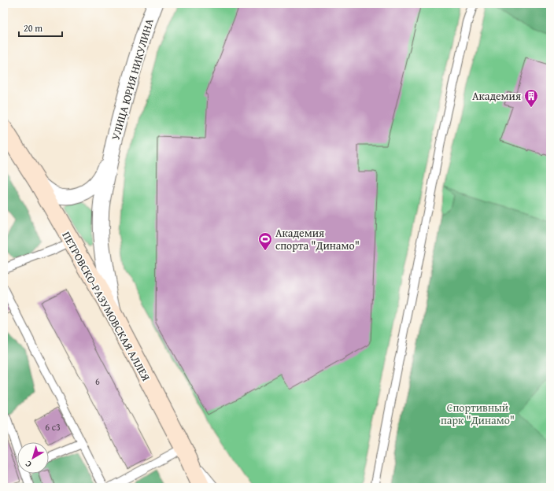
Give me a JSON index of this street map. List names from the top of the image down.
{
  "streets": {
    "street": ["УЛИЦА ЮРИЯ НИКУЛИНА", "ПЕТРОВСКО-РАЗУМОВСКАЯ АЛЛЕЯ"]
  },
  "crossings": [
    ["УЛИЦА ЮРИЯ НИКУЛИНА", "ПЕТРОВСКО-РАЗУМОВСКАЯ АЛЛЕЯ"]
  ],
  "parks": ["Спортивный парк \"Динамо\""],
  "places": {
    "building": ["Академия"],
    "sports": ["Академия спорта \"Динамо\""]
  },
  "house_numbers": ["6", "6 с3"],
  "scale_bar": "20 m",
  "north": "bottom left"
}
